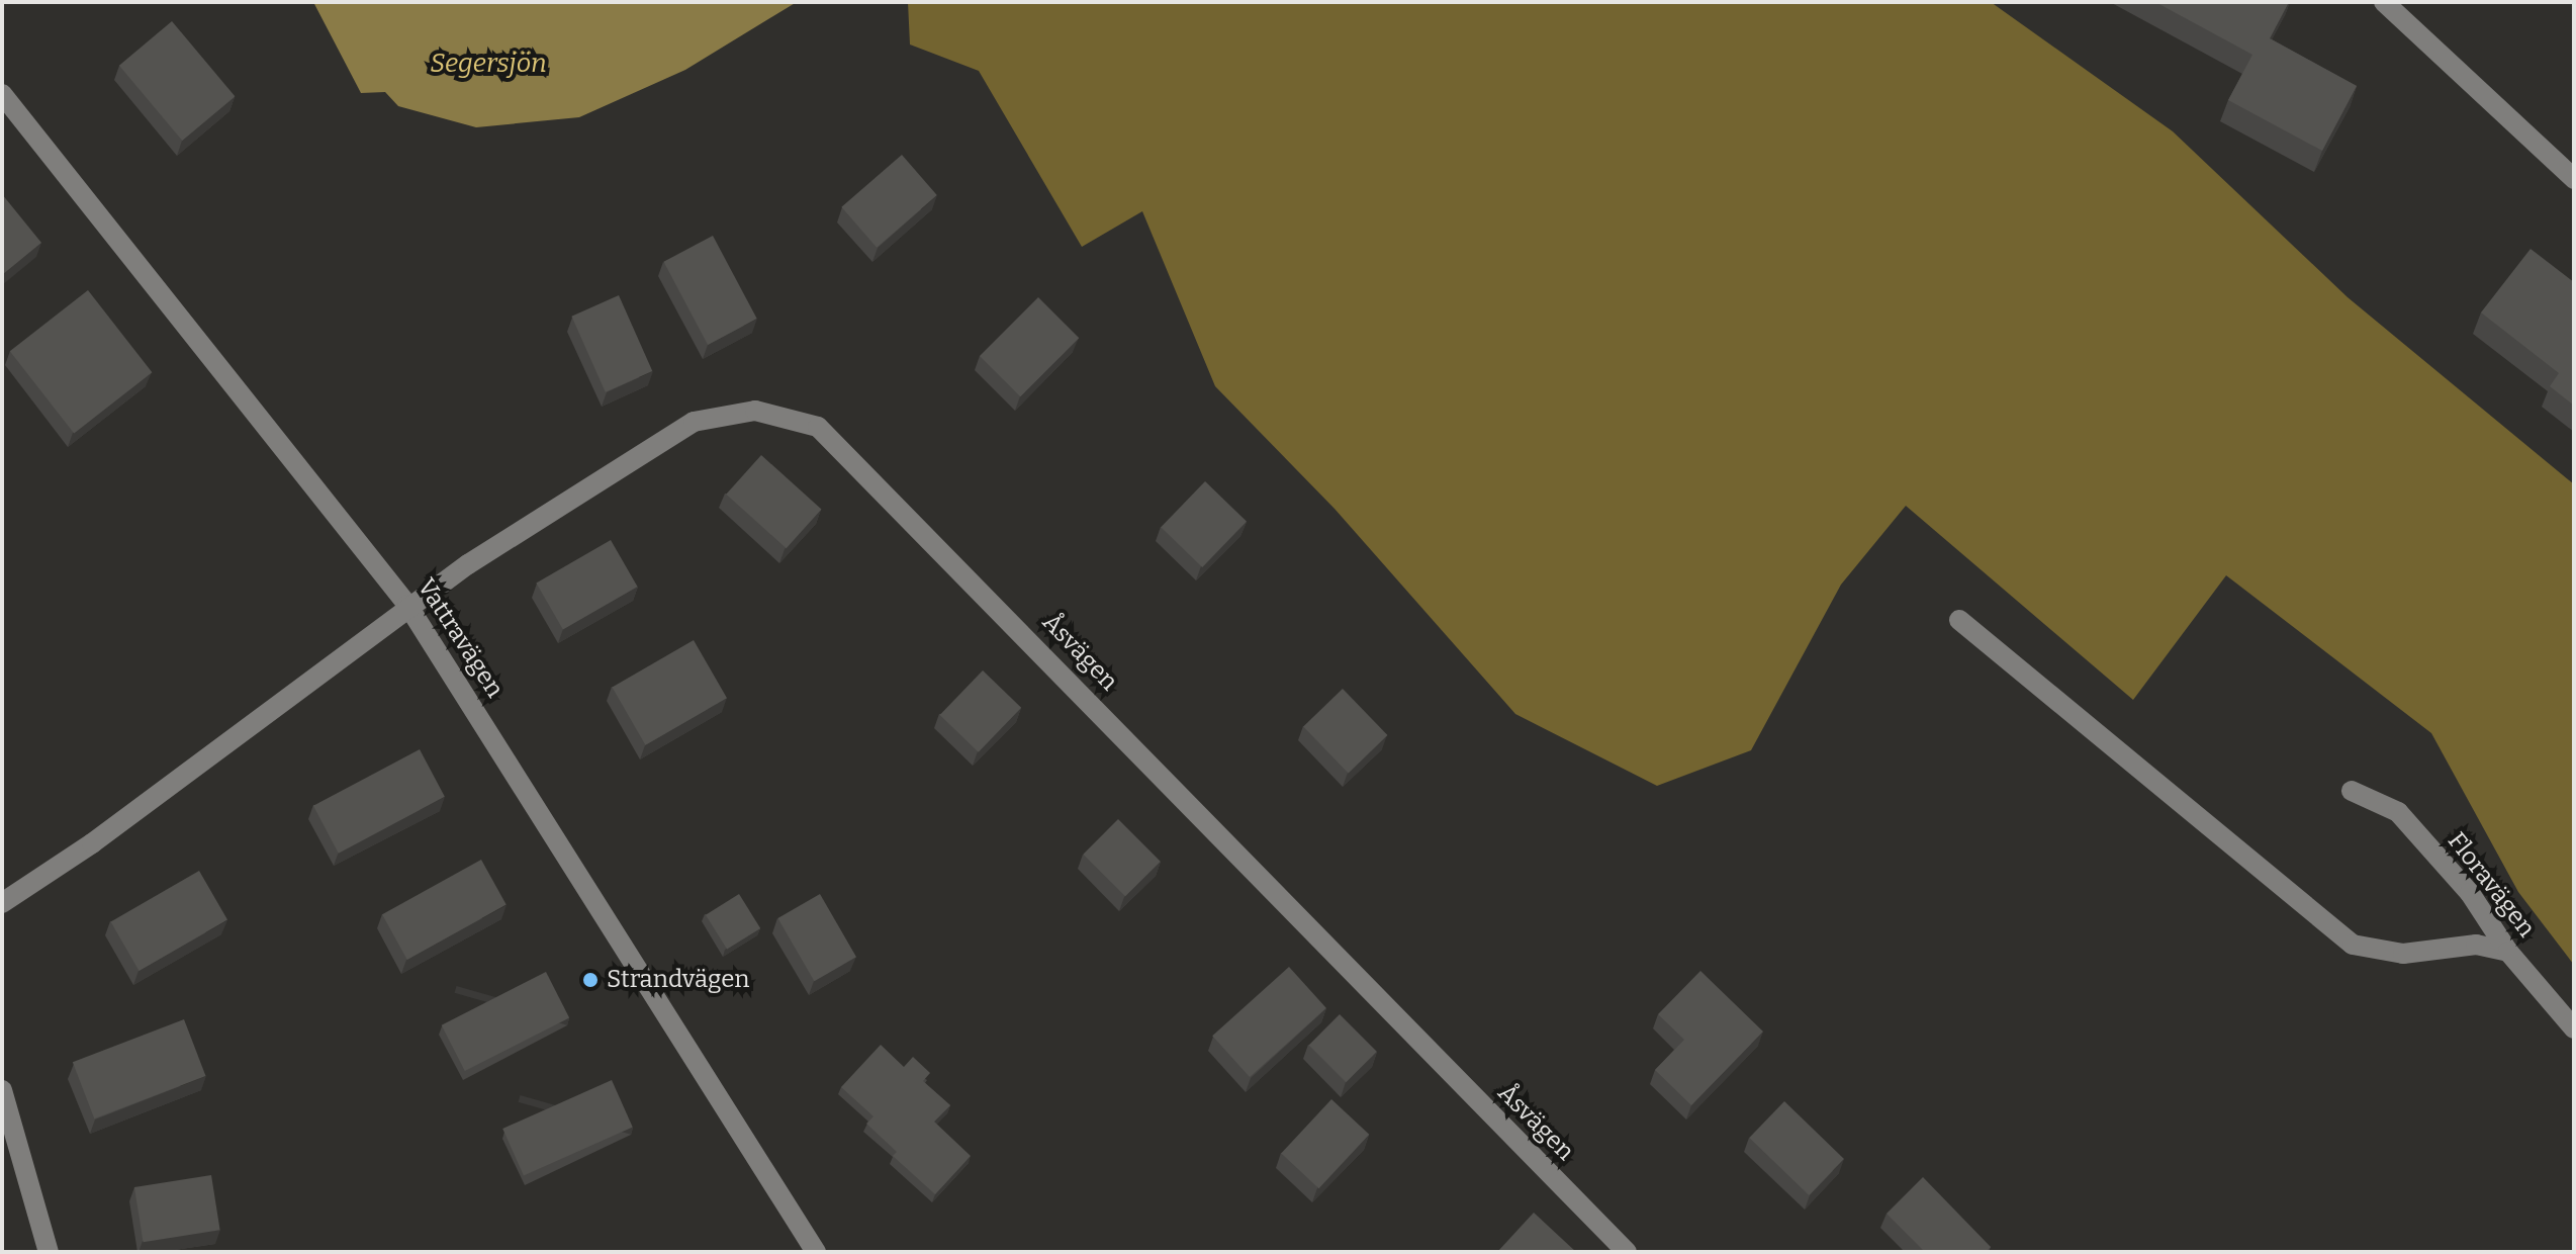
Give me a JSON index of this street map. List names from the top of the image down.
{
  "streets": {
    "street": ["Vattravägen", "Åsvägen", "Floravägen"]
  },
  "crossings": [
    ["Vattravägen", "Åsvägen"]
  ],
  "water": ["Segersjön"],
  "places": ["Strandvägen"]
}
